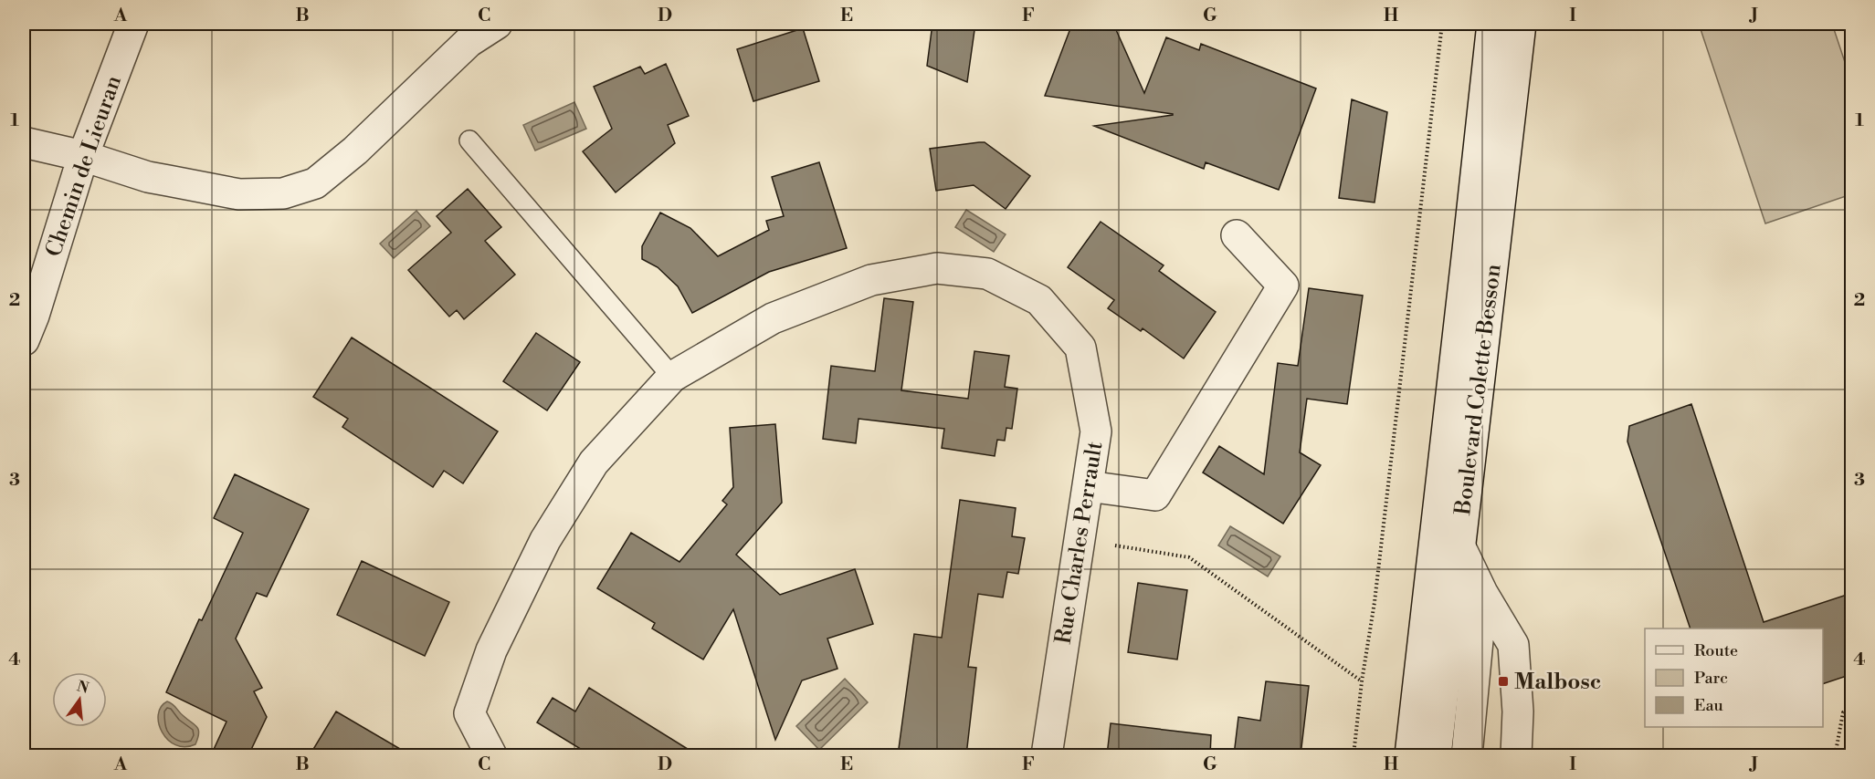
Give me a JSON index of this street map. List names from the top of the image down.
{
  "streets": {
    "street": ["Chemin de Lieuran", "Boulevard Colette Besson", "Rue Charles Perrault"]
  },
  "places": {
    "transit": ["Malbosc"]
  },
  "legend": ["Route", "Parc", "Eau"],
  "north": "top",
  "grid": {
    "columns": [
      "A",
      "B",
      "C",
      "D",
      "E",
      "F",
      "G",
      "H",
      "I",
      "J"
    ],
    "rows": [
      "1",
      "2",
      "3",
      "4"
    ]
  }
}
